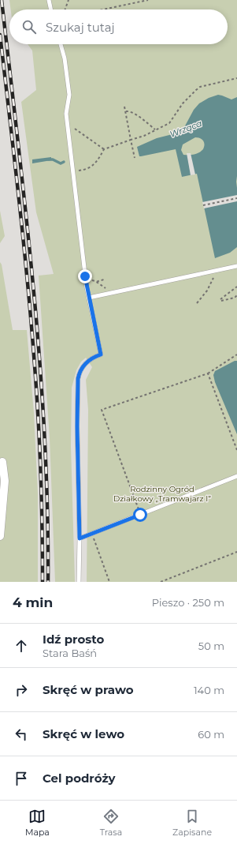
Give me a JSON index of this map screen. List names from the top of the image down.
{
  "water": ["Wrząca"],
  "parks": ["Rodzinny Ogród Działkowy „Tramwajarz I”"],
  "page": {
    "search": "Szukaj tutaj",
    "heading": ["4 min", "Pieszo · 250 m"],
    "list": [
      ["Idź prosto", "Stara Baśń", "50 m"],
      ["Skręć w prawo", "140 m"],
      ["Skręć w lewo", "60 m"],
      "Cel podróży"
    ],
    "nav": ["Mapa", "Trasa", "Zapisane"]
  }
}
